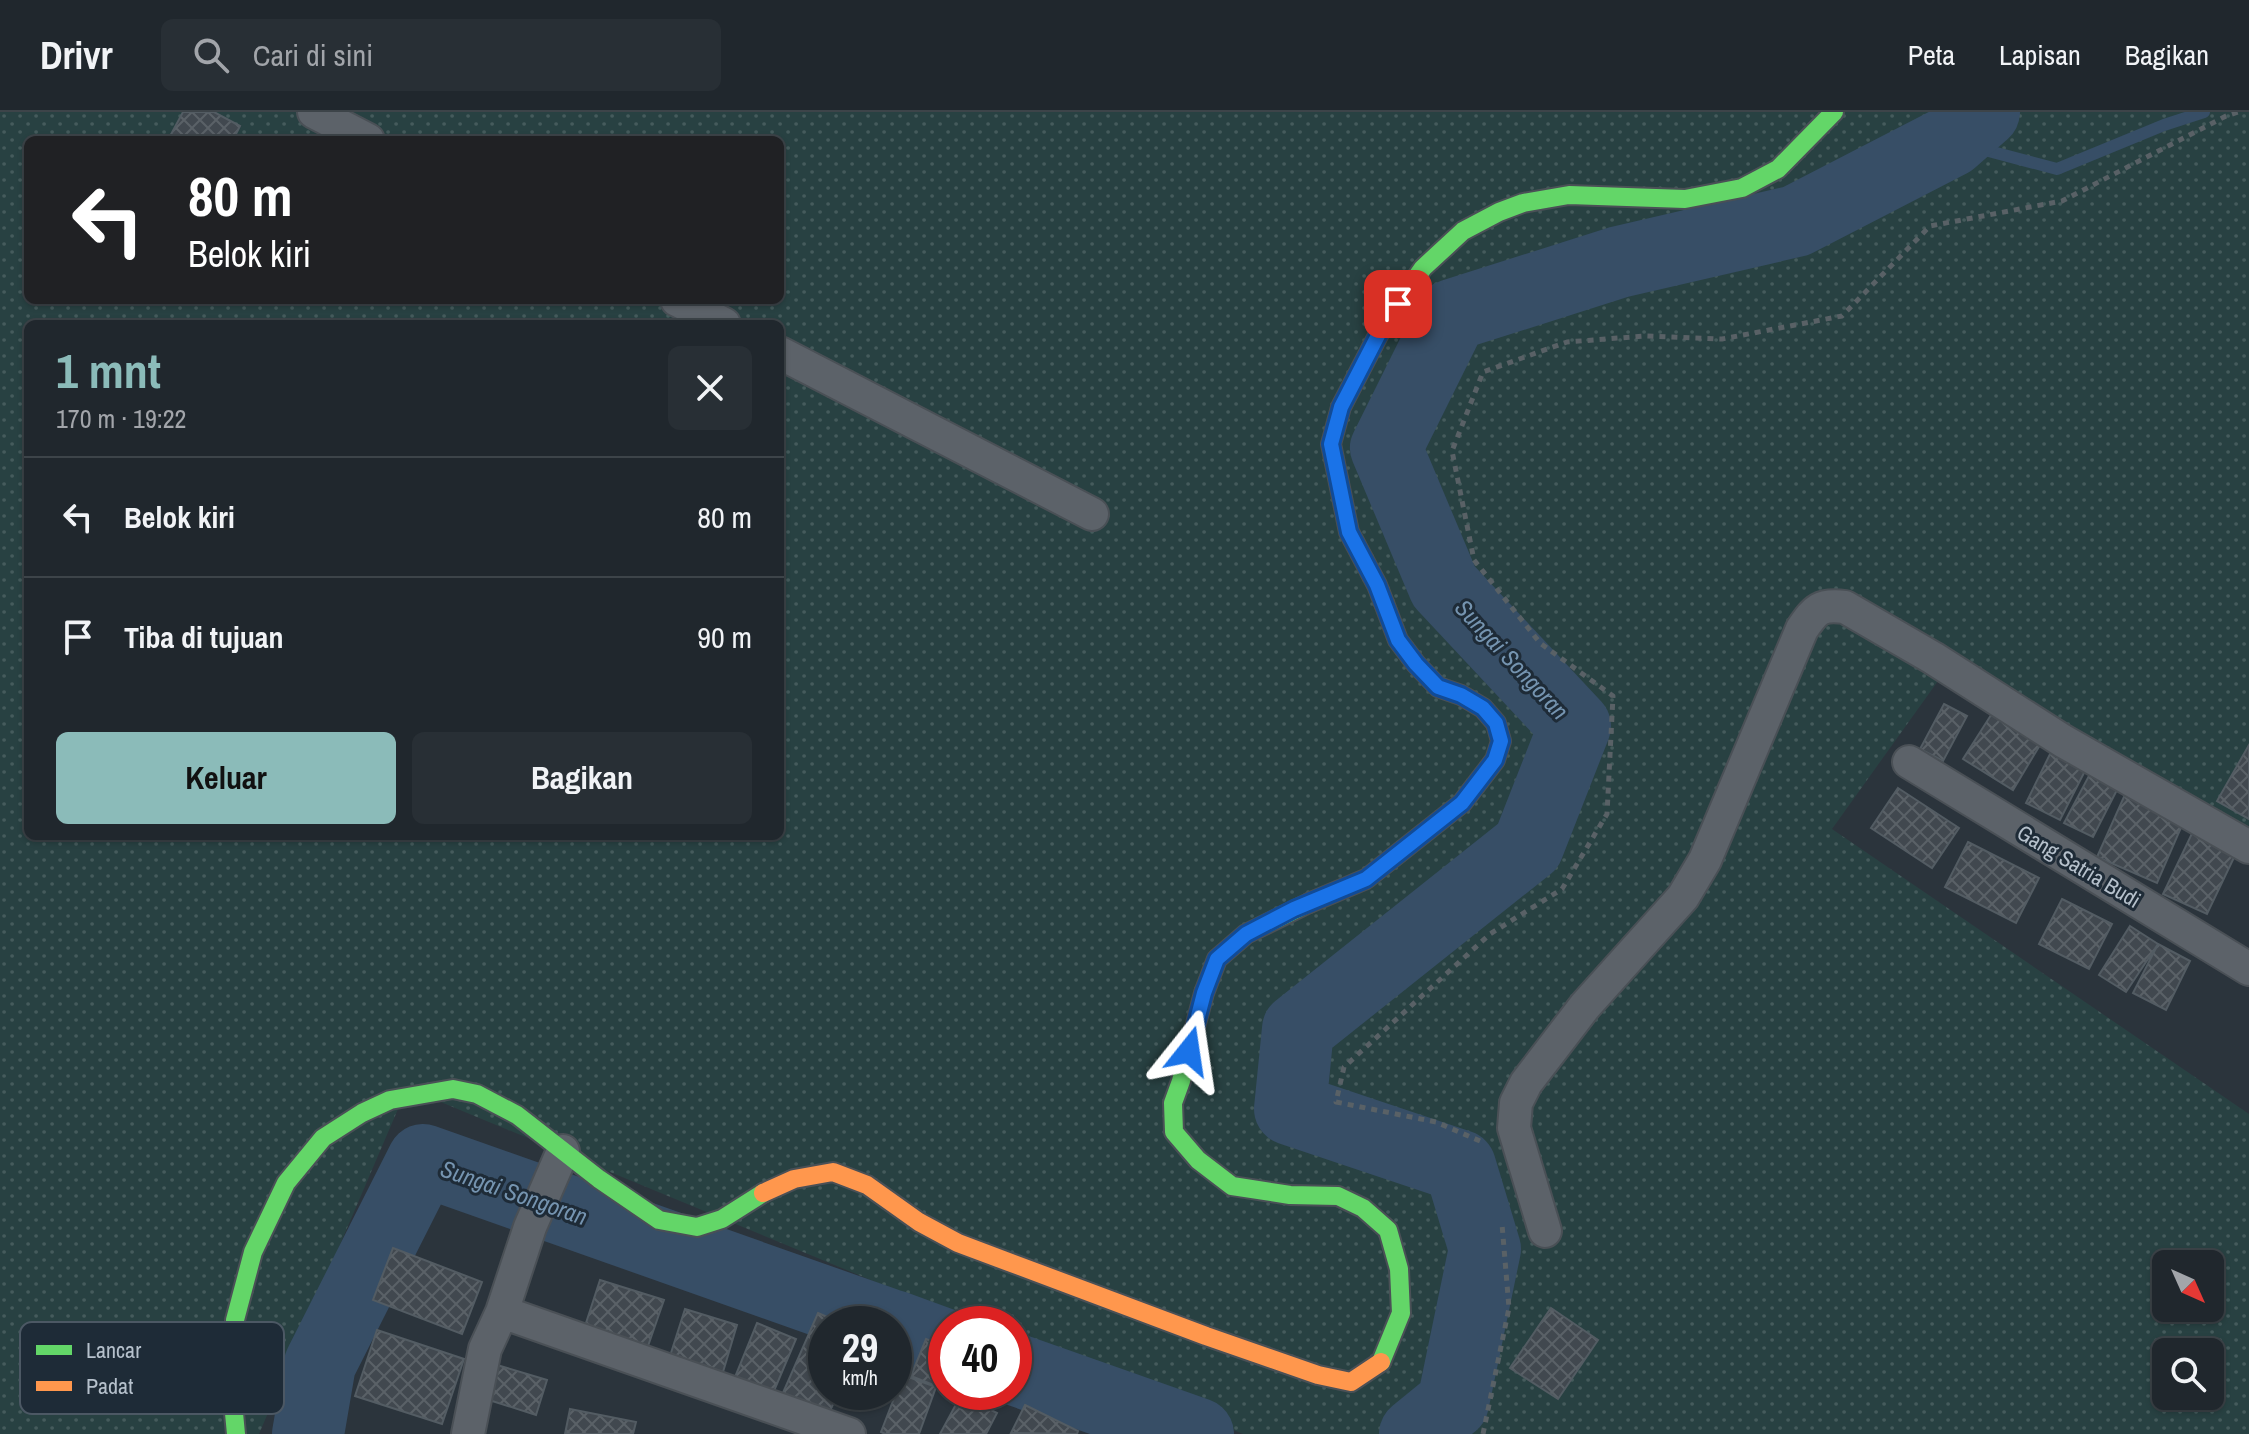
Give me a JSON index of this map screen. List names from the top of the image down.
{
  "streets": {
    "street": ["Gang Satria Budi"]
  },
  "water": ["Sungai Songoran"],
  "legend": ["Lancar", "Padat"],
  "north": "bottom right",
  "page": {
    "header": "Drivr",
    "search": "Cari di sini",
    "nav": ["Peta", "Lapisan", "Bagikan"],
    "turn": ["80 m", "Belok kiri"],
    "heading": ["1 mnt", "170 m · 19:22"],
    "list": [
      {
        "name": "Belok kiri",
        "value": "80 m"
      },
      {
        "name": "Tiba di tujuan",
        "value": "90 m"
      }
    ],
    "buttons": ["Keluar", "Bagikan"],
    "speed": "29 km/h",
    "limit": "40"
  }
}
